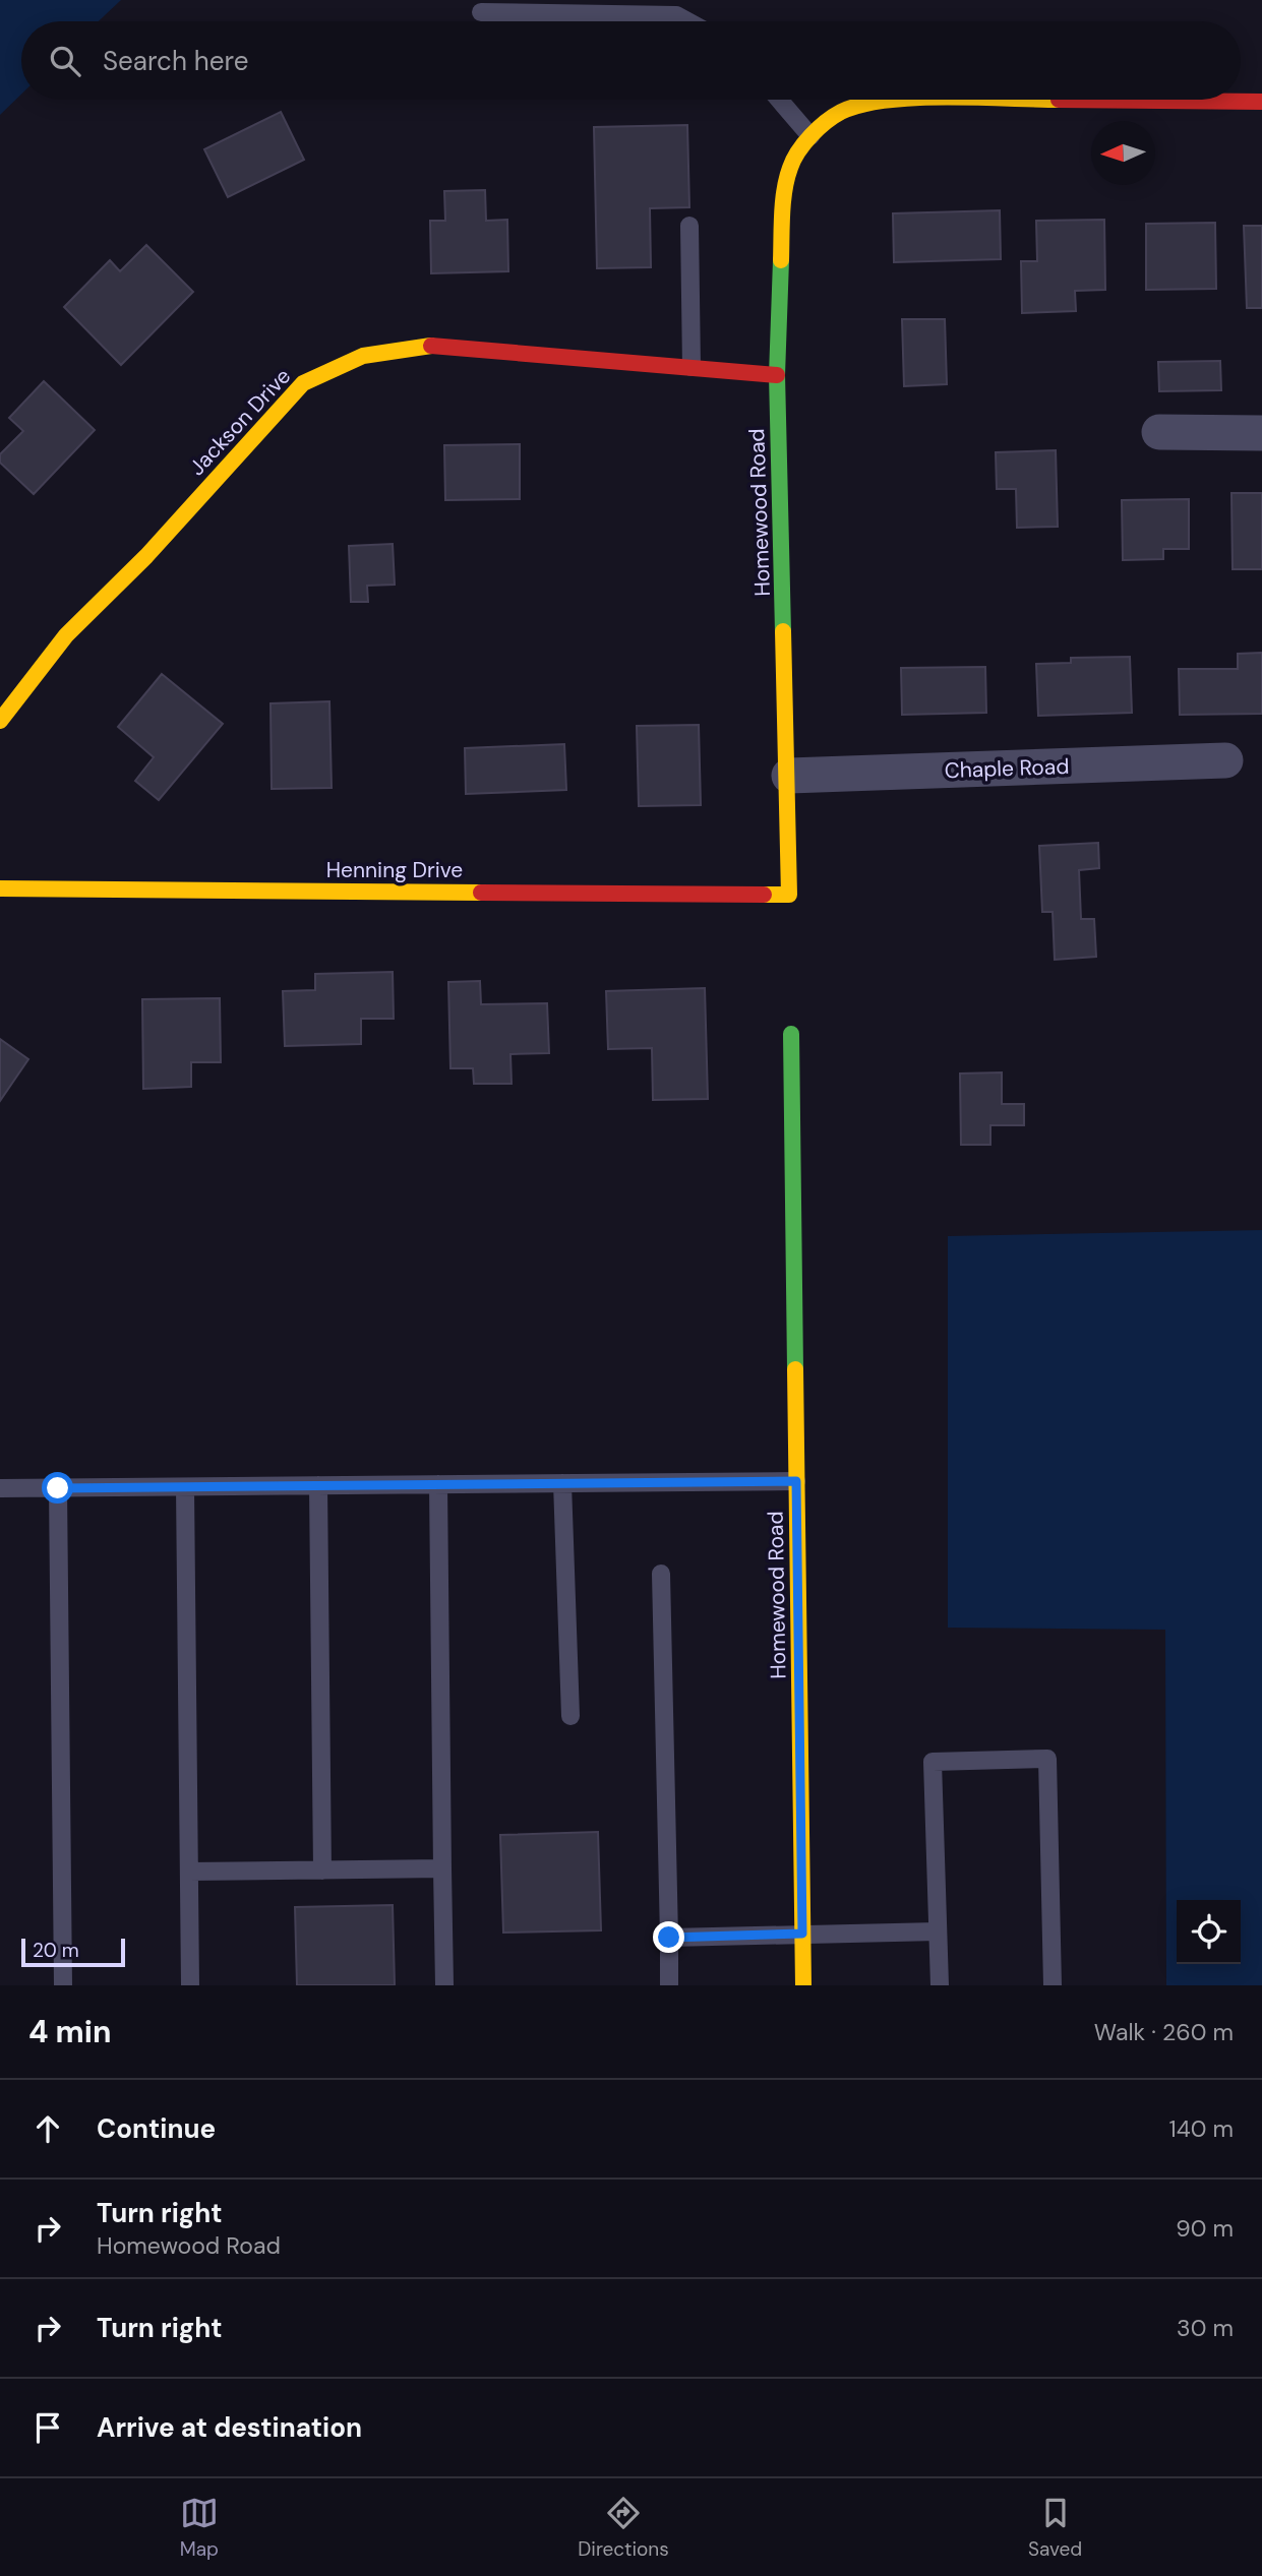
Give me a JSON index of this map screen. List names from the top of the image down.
{
  "streets": {
    "street": [
      "Jackson Drive",
      "Homewood Road",
      "Chaple Road",
      "Henning Drive"
    ]
  },
  "crossings": [
    ["Jackson Drive", "Homewood Road"],
    ["Homewood Road", "Chaple Road"],
    ["Homewood Road", "Henning Drive"]
  ],
  "scale_bar": "20 m",
  "north": "left",
  "page": {
    "search": "Search here",
    "scale": "20 m",
    "heading": ["4 min", "Walk · 260 m"],
    "list": [
      ["Continue", "140 m"],
      ["Turn right", "Homewood Road", "90 m"],
      ["Turn right", "30 m"],
      "Arrive at destination"
    ],
    "nav": ["Map", "Directions", "Saved"]
  }
}
